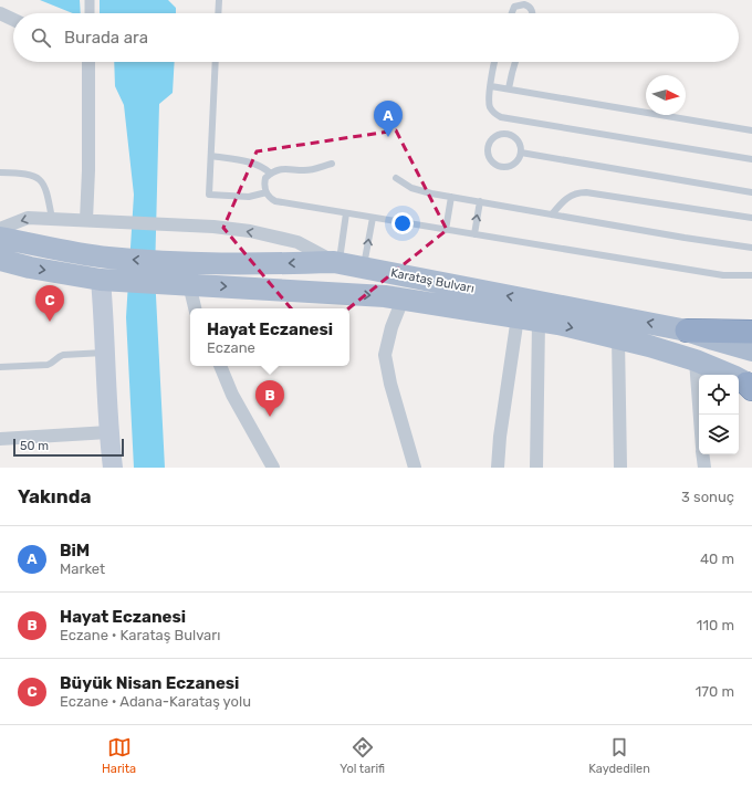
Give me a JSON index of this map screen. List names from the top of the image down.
{
  "streets": {
    "main road": ["Karataş Bulvarı"]
  },
  "scale_bar": "50 m",
  "north": "right",
  "page": {
    "search": "Burada ara",
    "pins": ["A", "C", "B"],
    "popup": ["Hayat Eczanesi", "Eczane"],
    "scale": "50 m",
    "heading": ["Yakında", "3 sonuç"],
    "list": [
      {
        "mark": "A",
        "name": "BiM",
        "note": "Market",
        "value": "40 m"
      },
      {
        "mark": "B",
        "name": "Hayat Eczanesi",
        "note": "Eczane · Karataş Bulvarı",
        "value": "110 m"
      },
      {
        "mark": "C",
        "name": "Büyük Nisan Eczanesi",
        "note": "Eczane · Adana-Karataş yolu",
        "value": "170 m"
      }
    ],
    "nav": ["Harita", "Yol tarifi", "Kaydedilen"]
  }
}
